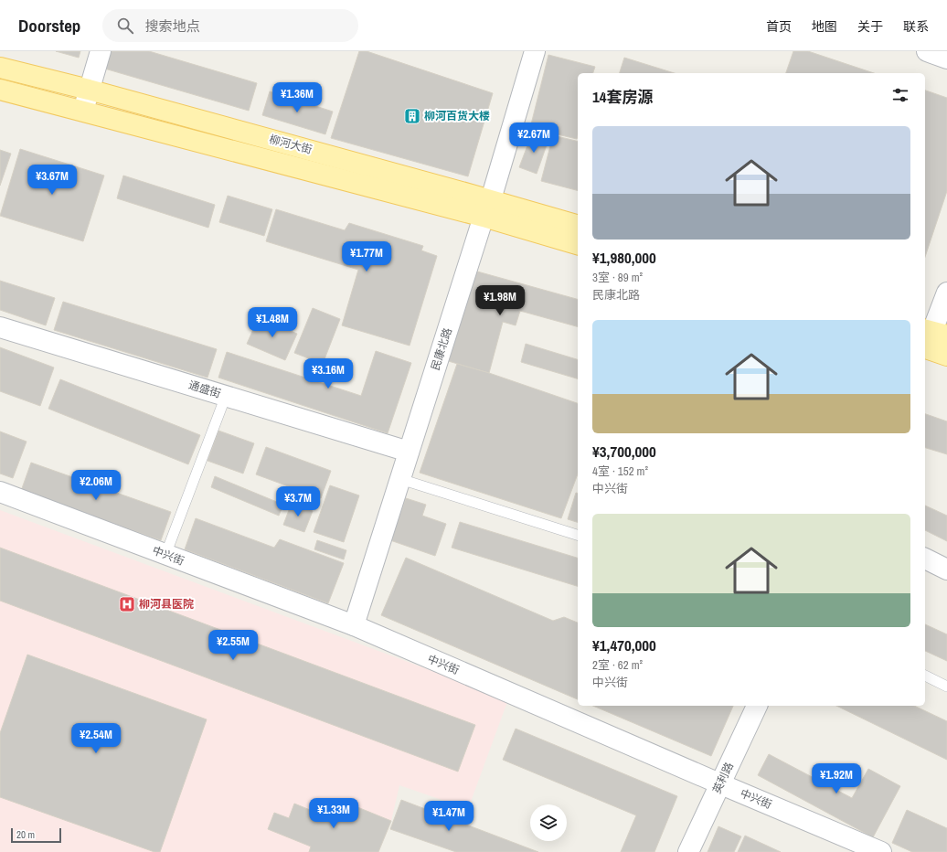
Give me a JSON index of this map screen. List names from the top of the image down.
{
  "streets": {
    "main road": ["柳河大街"],
    "street": [
      "民康北路",
      "通盛街",
      "中兴街",
      "英利路"
    ]
  },
  "crossings": [
    ["柳河大街", "民康北路"],
    ["民康北路", "通盛街"],
    ["民康北路", "中兴街"],
    ["中兴街", "英利路"]
  ],
  "places": {
    "building": ["柳河百货大楼"],
    "hospital": ["柳河县医院"]
  },
  "scale_bar": "20 m",
  "page": {
    "header": "Doorstep",
    "search": "搜索地点",
    "nav": [
      "首页",
      "地图",
      "关于",
      "联系"
    ],
    "heading": "14套房源",
    "price": [
      "¥1.36M",
      "¥2.67M",
      "¥3.67M",
      "¥1.77M",
      "¥1.98M",
      "¥1.48M",
      "¥3.16M",
      "¥2.06M",
      "¥3.7M",
      "¥2.55M",
      "¥2.54M",
      "¥1.92M",
      "¥1.33M",
      "¥1.47M"
    ],
    "list": [
      {
        "name": "¥1,980,000",
        "note": "3室 · 89 m² · 民康北路"
      },
      {
        "name": "¥3,700,000",
        "note": "4室 · 152 m² · 中兴街"
      },
      {
        "name": "¥1,470,000",
        "note": "2室 · 62 m² · 中兴街"
      }
    ],
    "scale": "20 m"
  }
}
